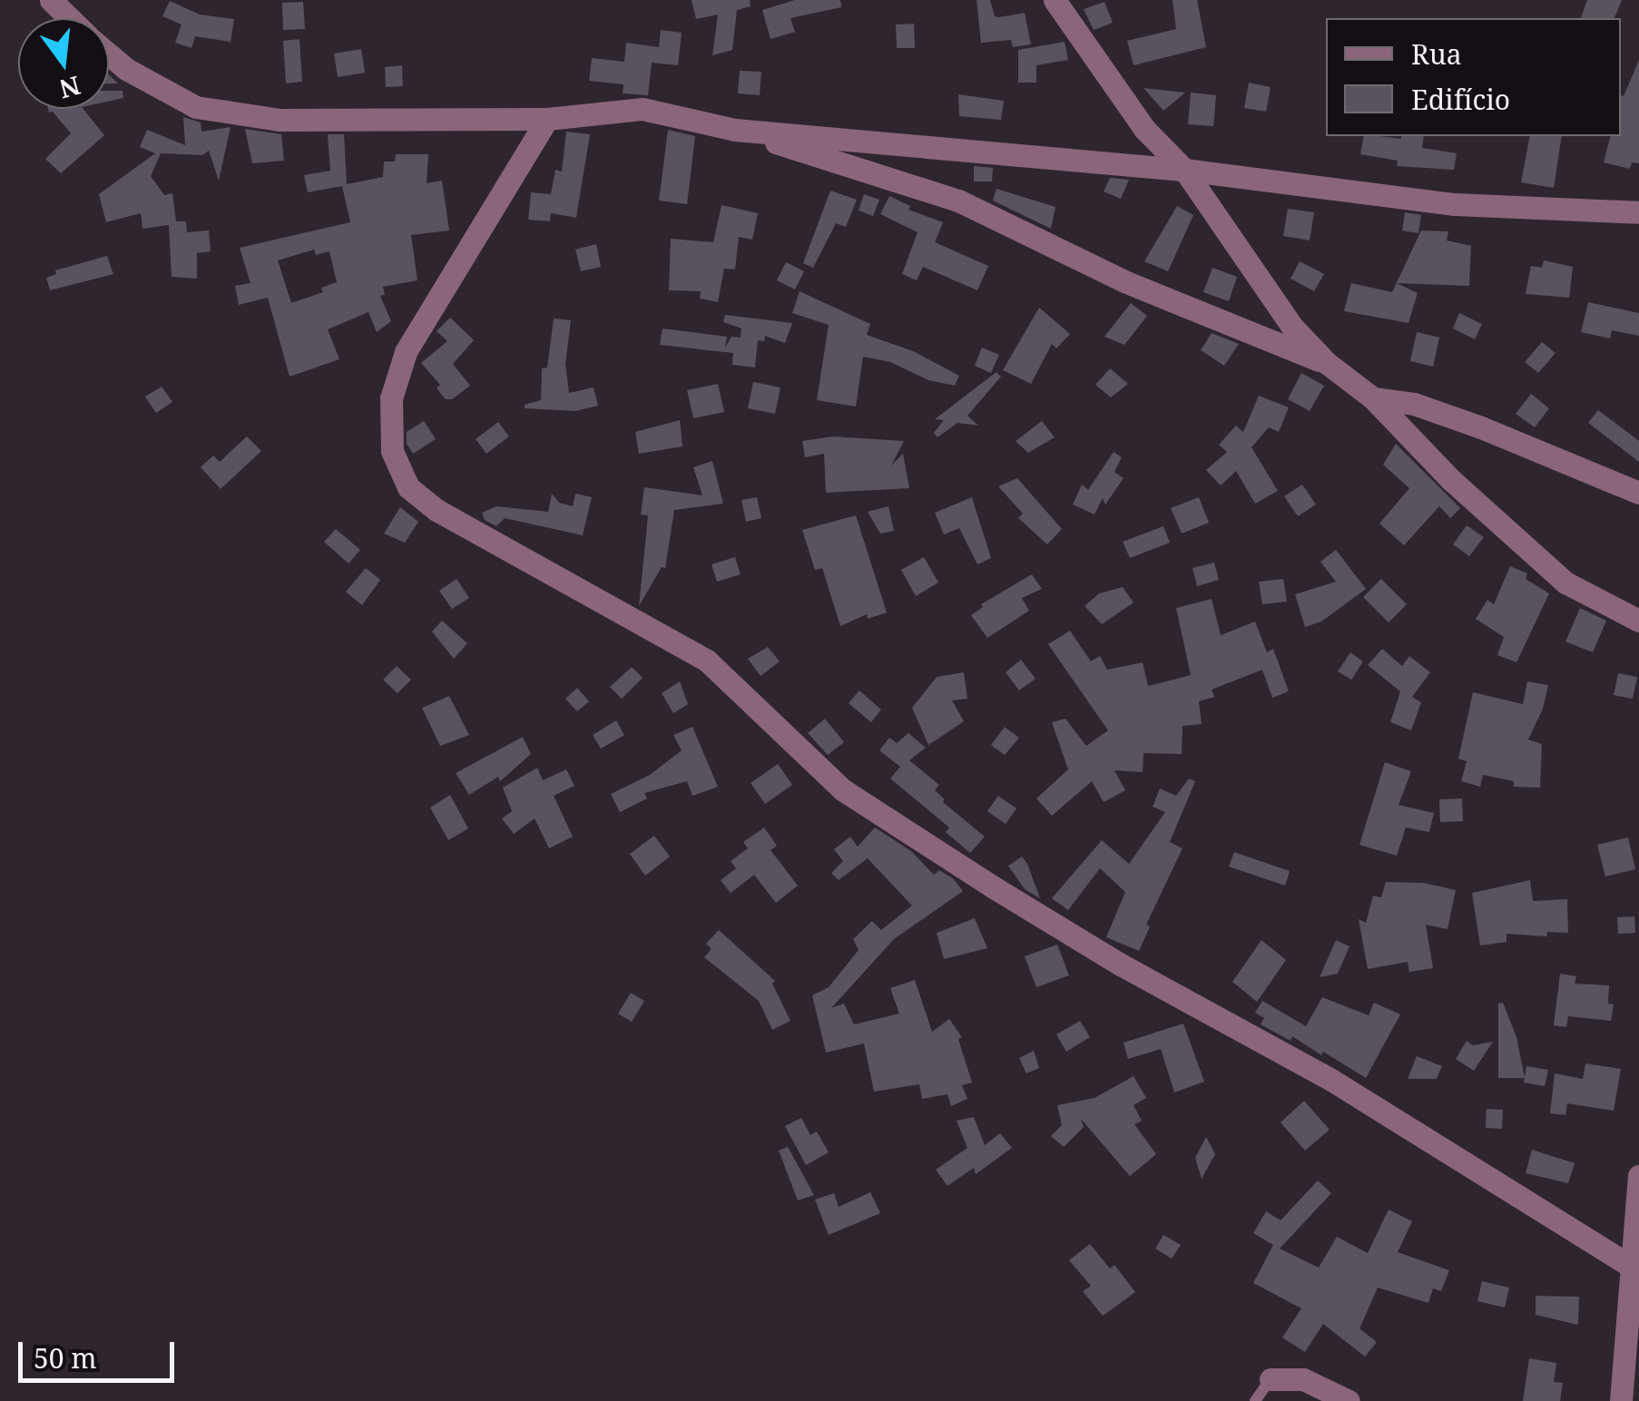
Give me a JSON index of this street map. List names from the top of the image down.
{
  "legend": ["Rua", "Edifício"],
  "scale_bar": "50 m",
  "north": "bottom"
}
